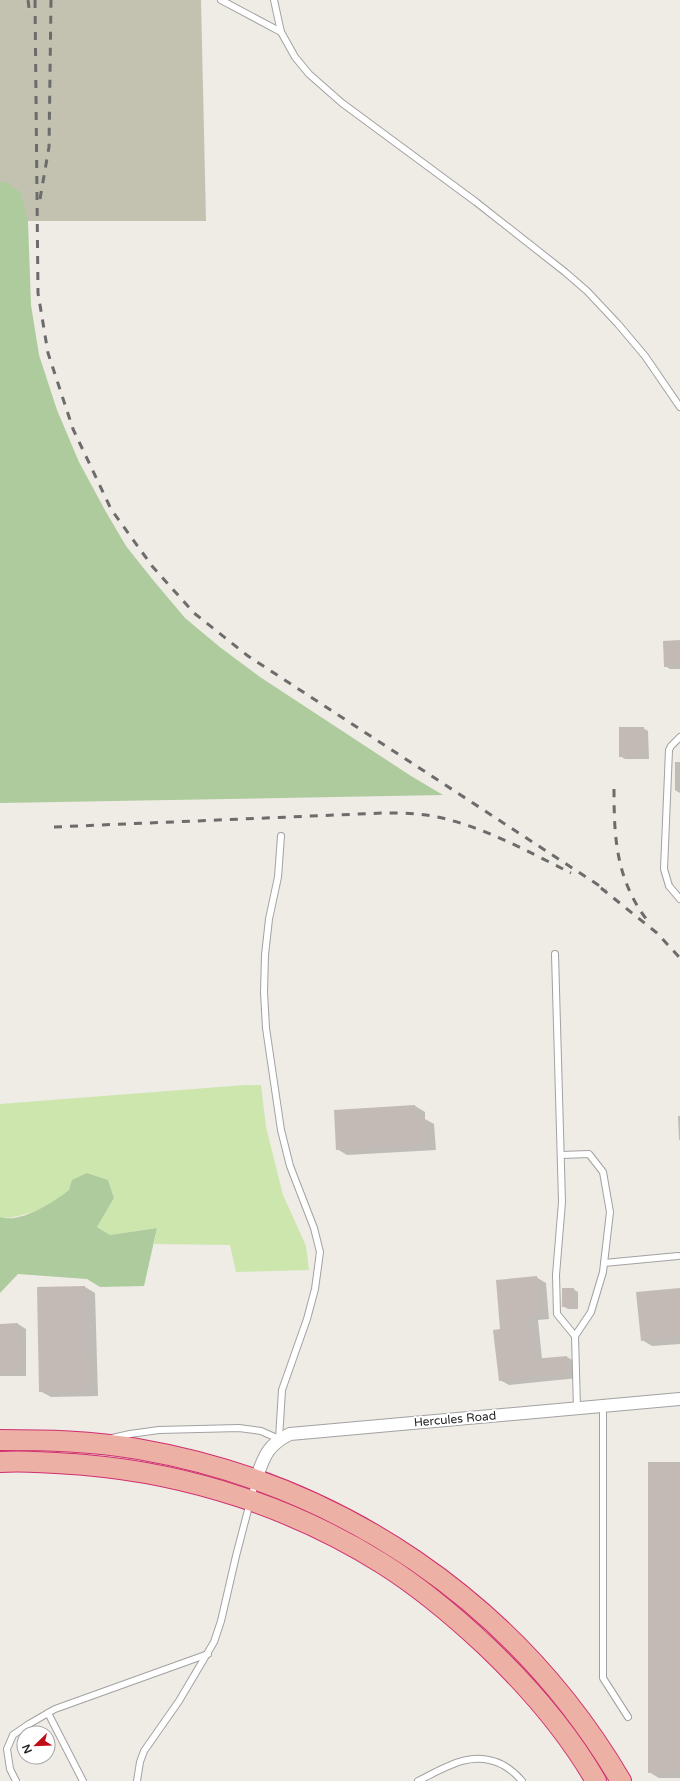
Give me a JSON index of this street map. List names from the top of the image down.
{
  "streets": {
    "street": ["Hercules Road"]
  },
  "north": "bottom left"
}
